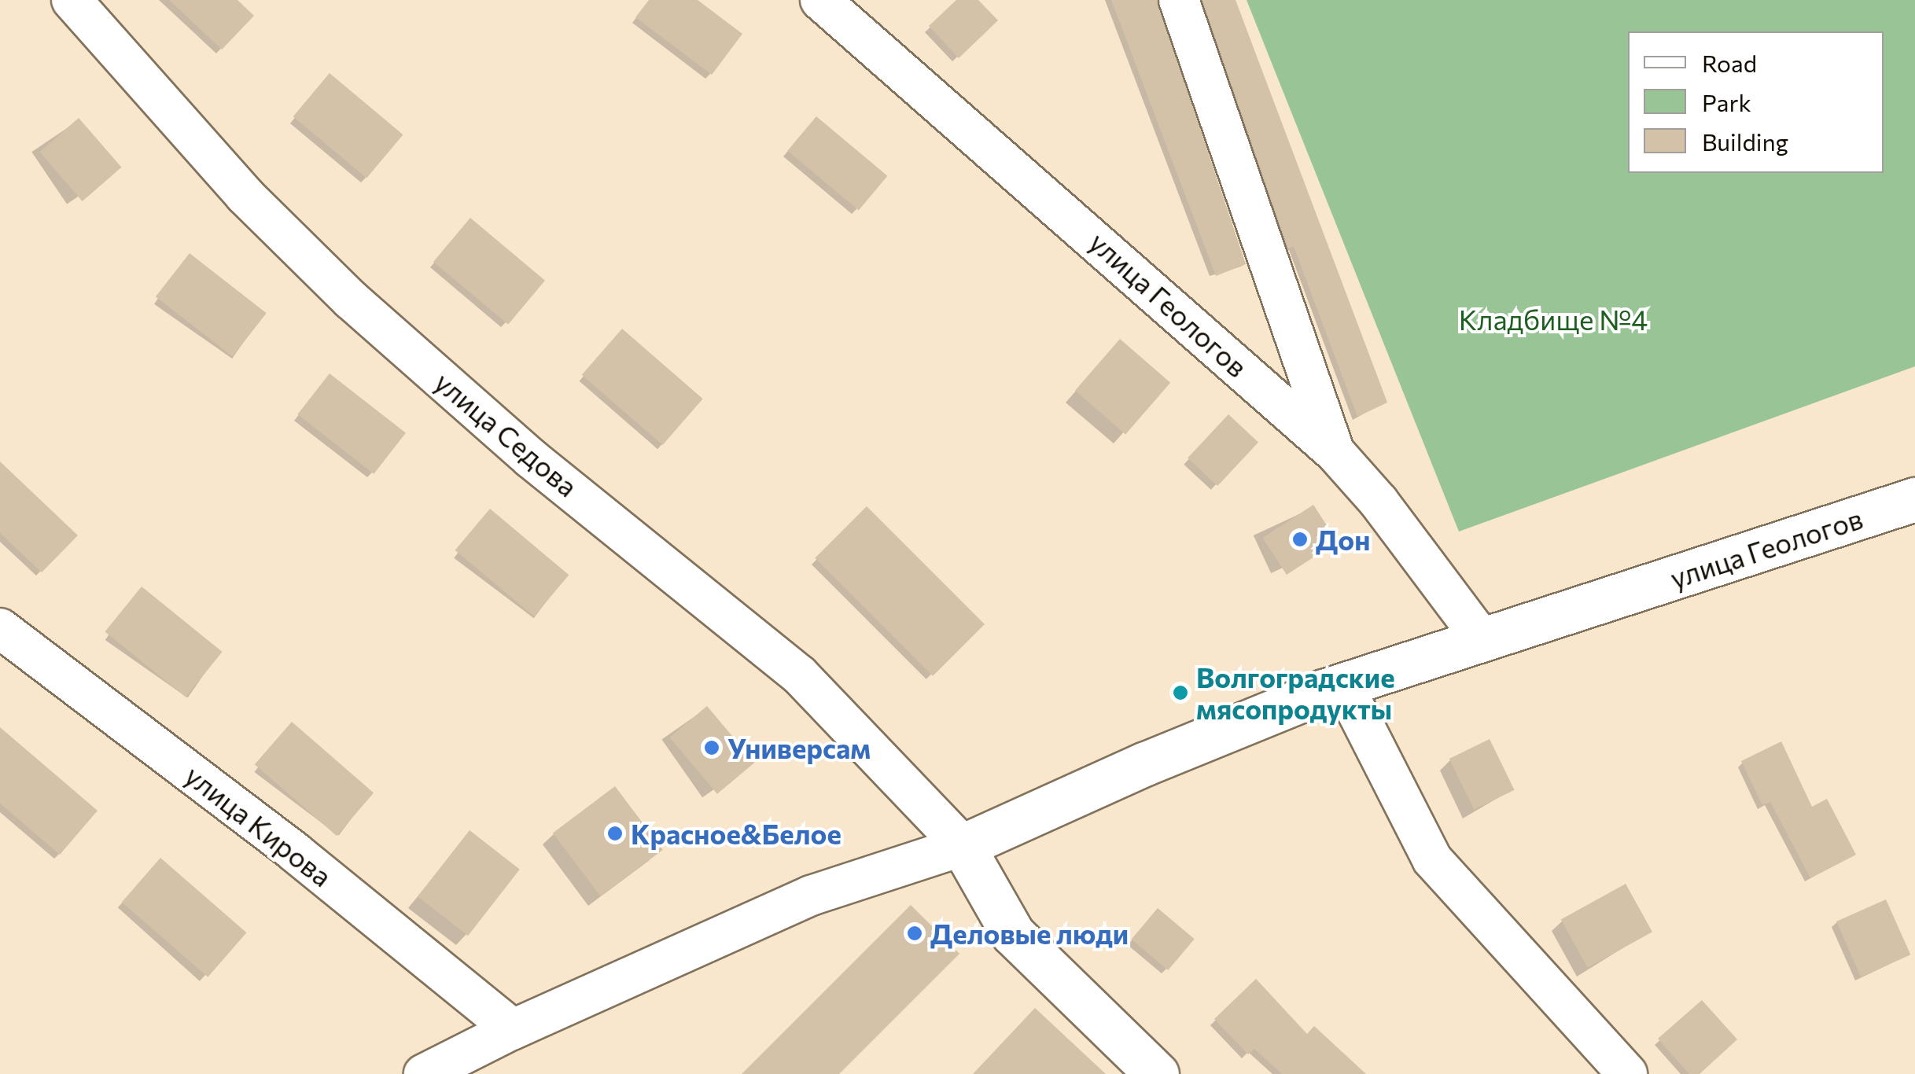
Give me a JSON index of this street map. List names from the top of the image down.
{
  "streets": {
    "street": ["улица Геологов", "улица Седова", "улица Кирова"]
  },
  "crossings": [
    ["улица Геологов", "улица Седова"]
  ],
  "parks": ["Кладбище №4"],
  "places": [
    "Дон",
    "Волгоградские мясопродукты",
    "Универсам",
    "Красное&Белое",
    "Деловые люди"
  ],
  "legend": ["Road", "Park", "Building"]
}
